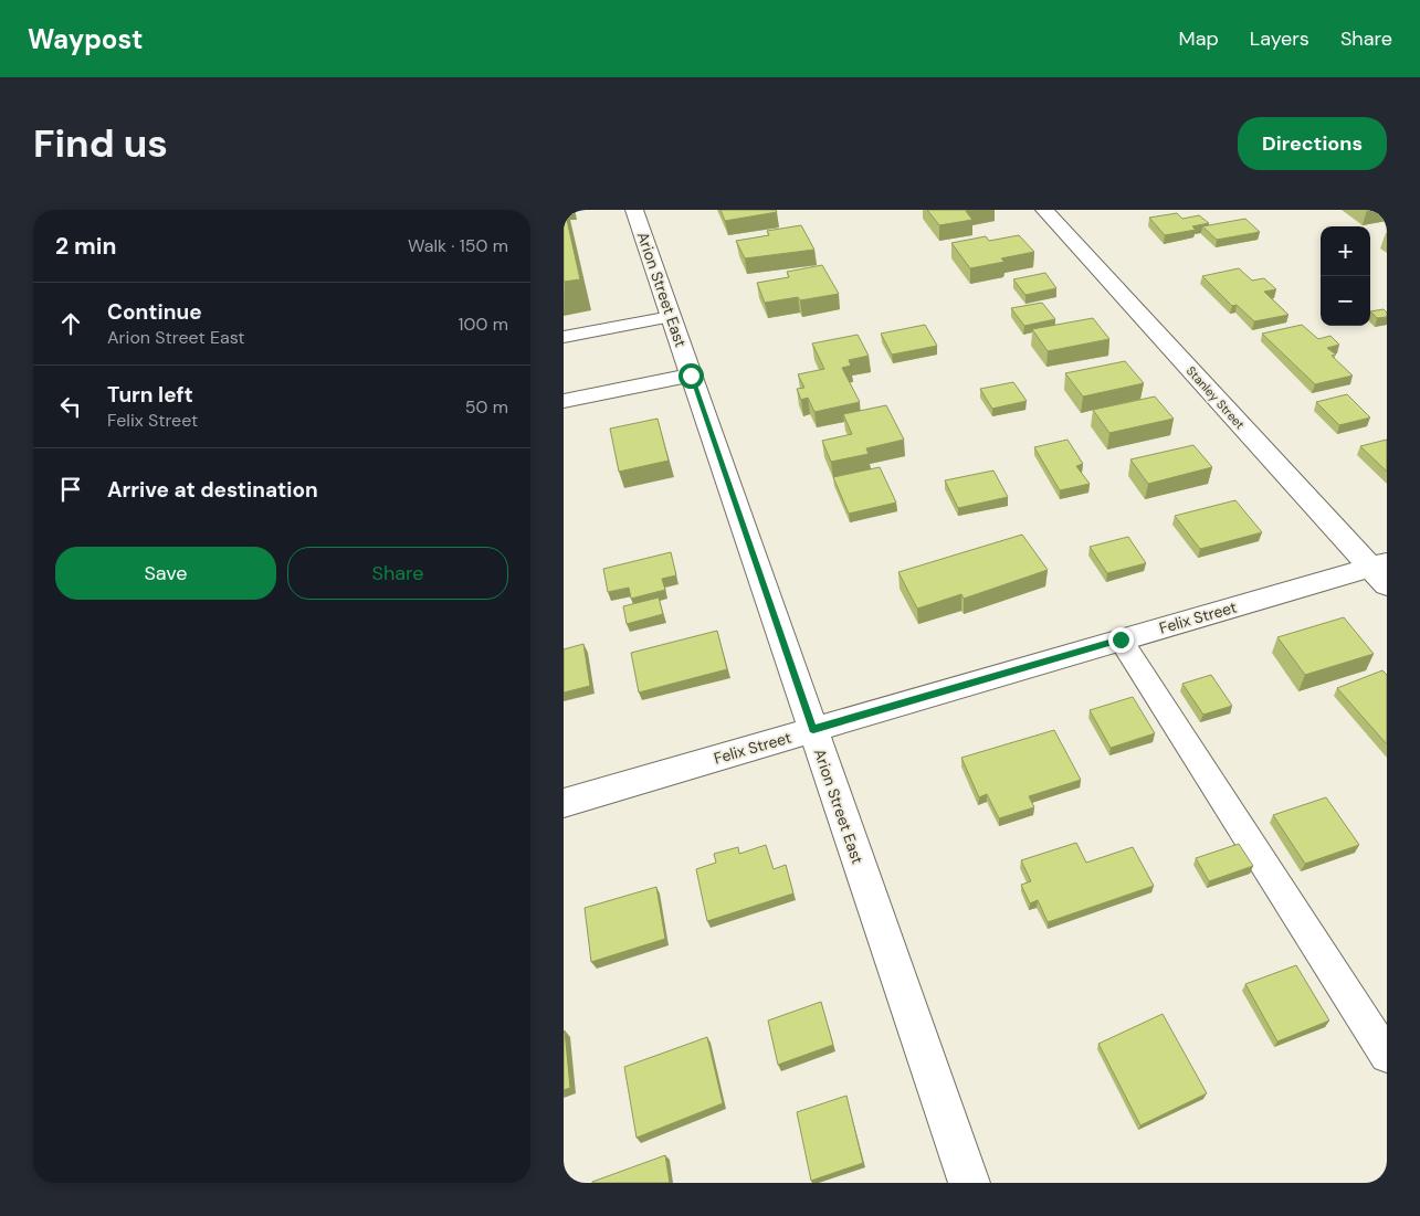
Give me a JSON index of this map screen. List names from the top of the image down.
{
  "streets": {
    "street": ["Arion Street East", "Stanley Street", "Felix Street"]
  },
  "crossings": [
    ["Arion Street East", "Felix Street"],
    ["Stanley Street", "Felix Street"]
  ],
  "page": {
    "header": "Waypost",
    "nav": ["Map", "Layers", "Share"],
    "buttons": [
      "Directions",
      ["Save", "Share"]
    ],
    "title": "Find us",
    "heading": ["2 min", "Walk · 150 m"],
    "map_buttons": ["+", "−"],
    "list": [
      ["Continue", "Arion Street East", "100 m"],
      ["Turn left", "Felix Street", "50 m"],
      "Arrive at destination"
    ]
  }
}
